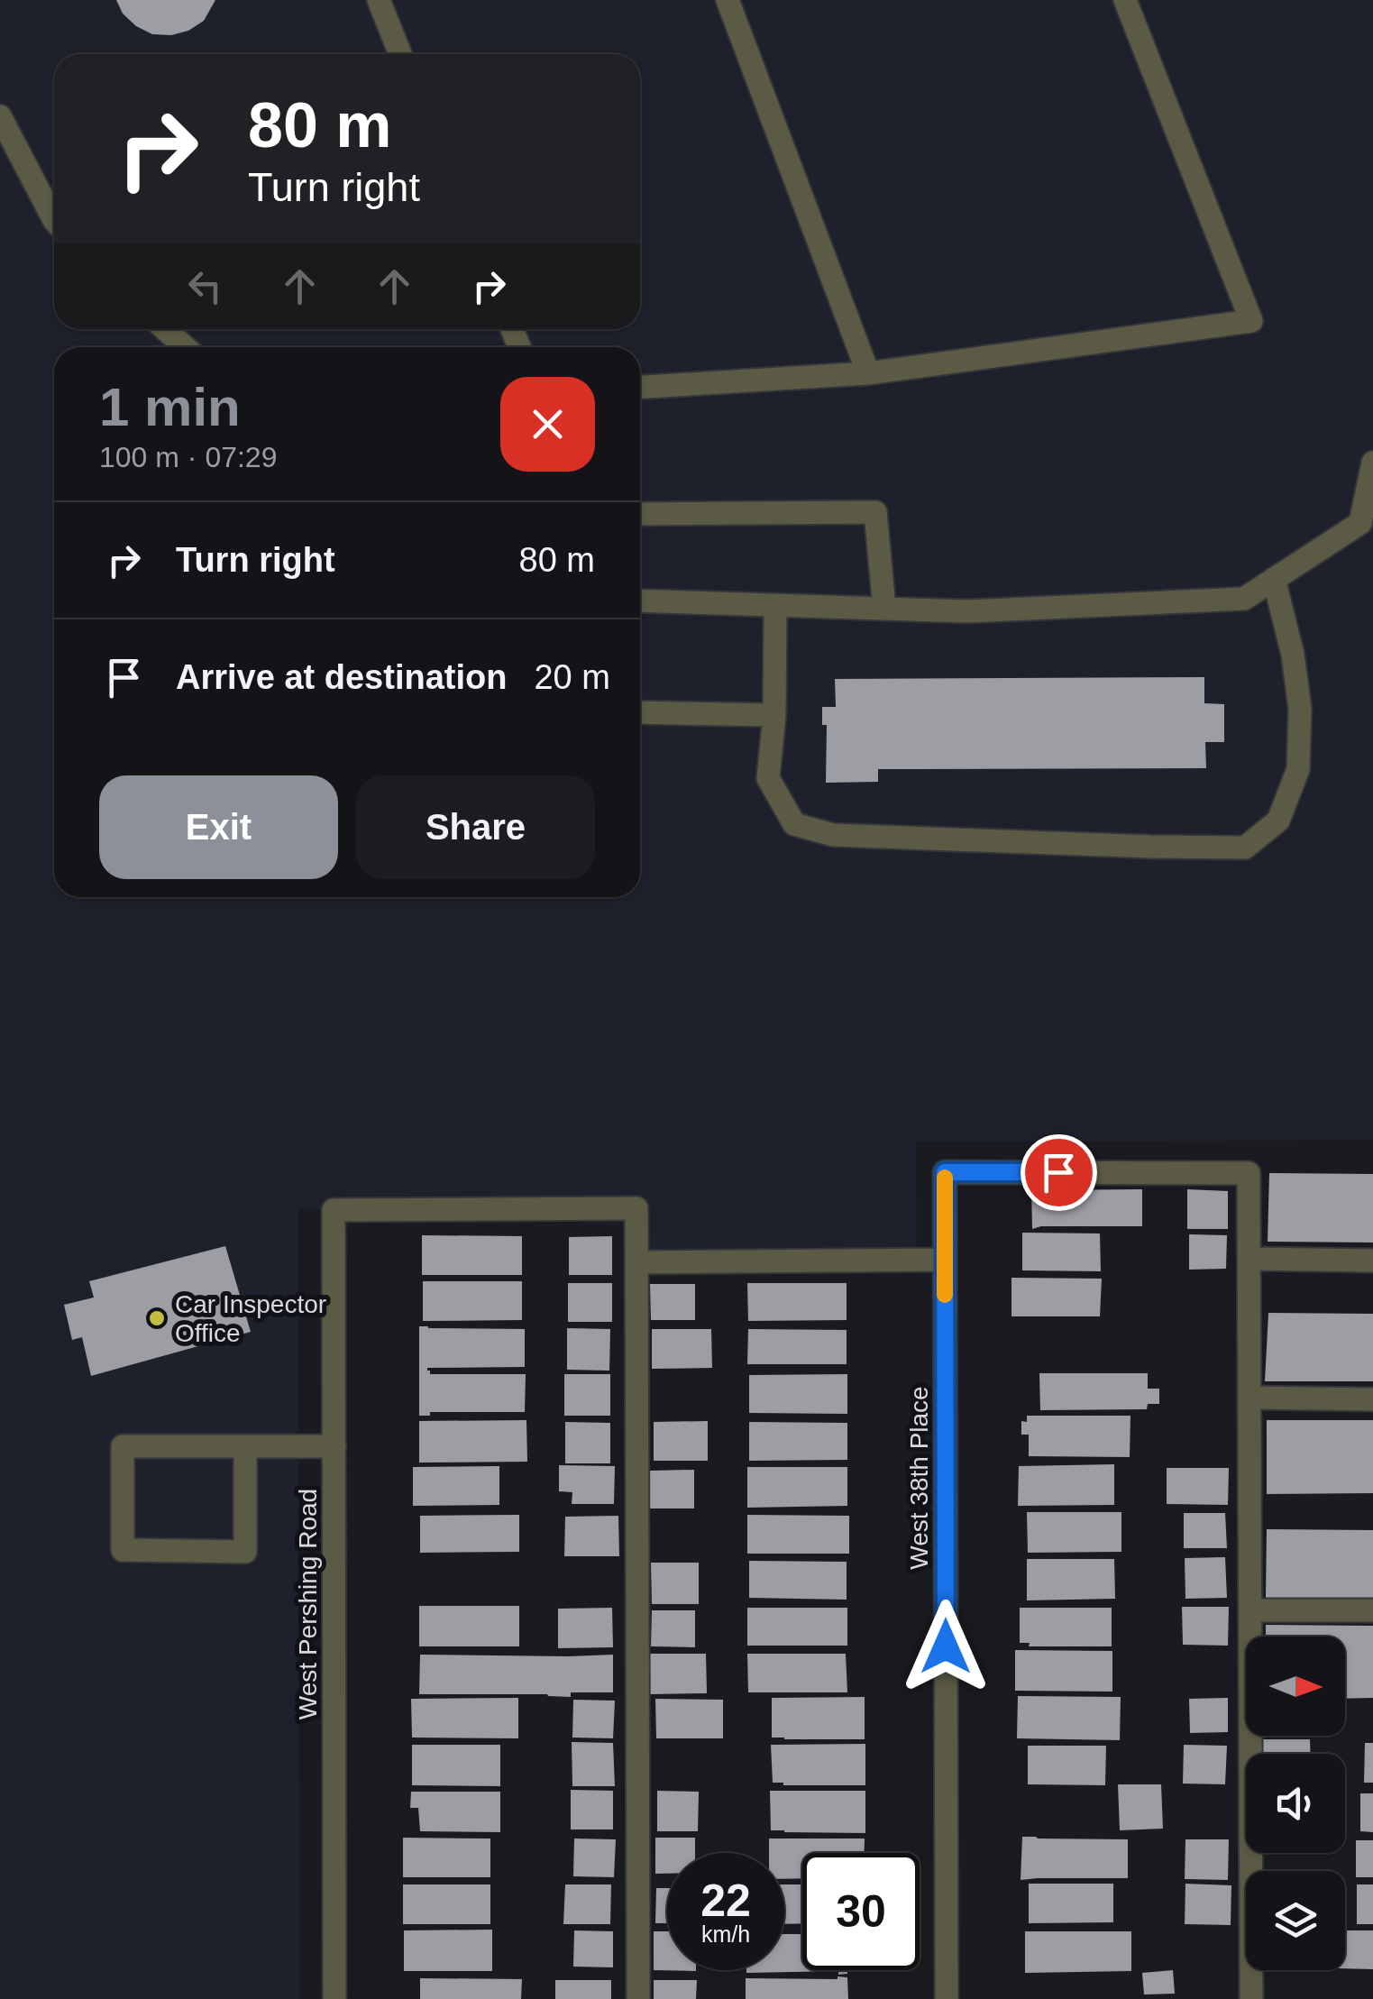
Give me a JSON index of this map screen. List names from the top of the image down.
{
  "streets": {
    "street": ["West 38th Place", "West Pershing Road"]
  },
  "places": ["Car Inspector Office"],
  "north": "right",
  "page": {
    "turn": ["80 m", "Turn right"],
    "heading": ["1 min", "100 m · 07:29"],
    "list": [
      {
        "name": "Turn right",
        "value": "80 m"
      },
      {
        "name": "Arrive at destination",
        "value": "20 m"
      }
    ],
    "buttons": ["Exit", "Share"],
    "speed": "22 km/h",
    "limit": "30"
  }
}
